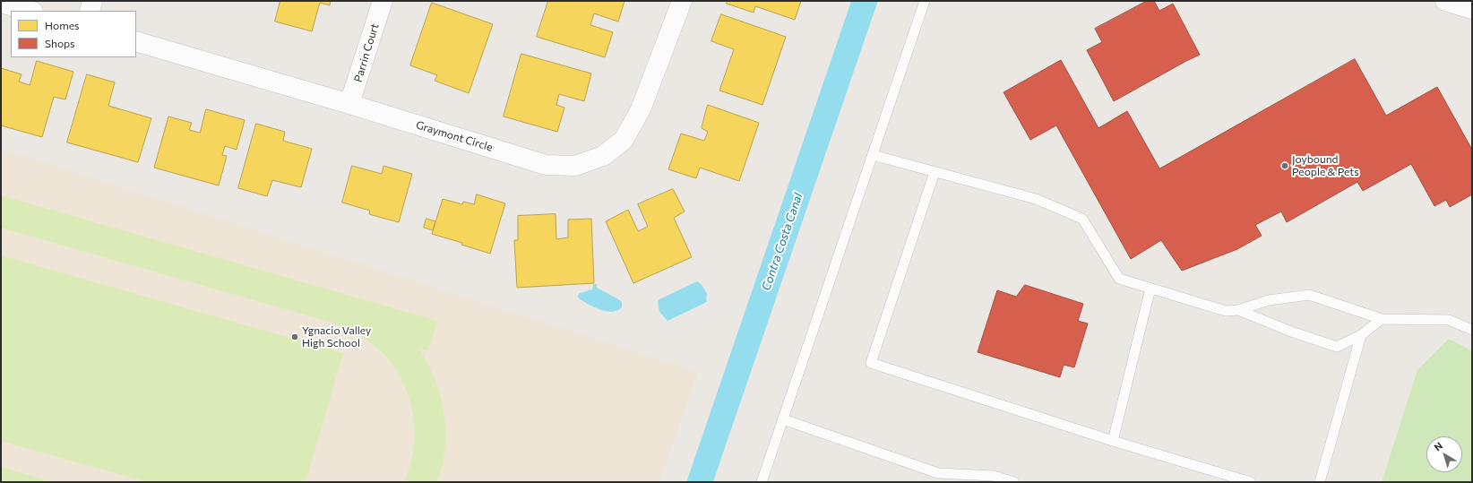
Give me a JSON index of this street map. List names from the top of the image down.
{
  "streets": {
    "street": ["Parrin Court", "Graymont Circle"]
  },
  "crossings": [
    ["Parrin Court", "Graymont Circle"]
  ],
  "water": ["Contra Costa Canal"],
  "places": ["Joybound People & Pets", "Ygnacio Valley High School"],
  "legend": ["Homes", "Shops"],
  "north": "top left"
}
